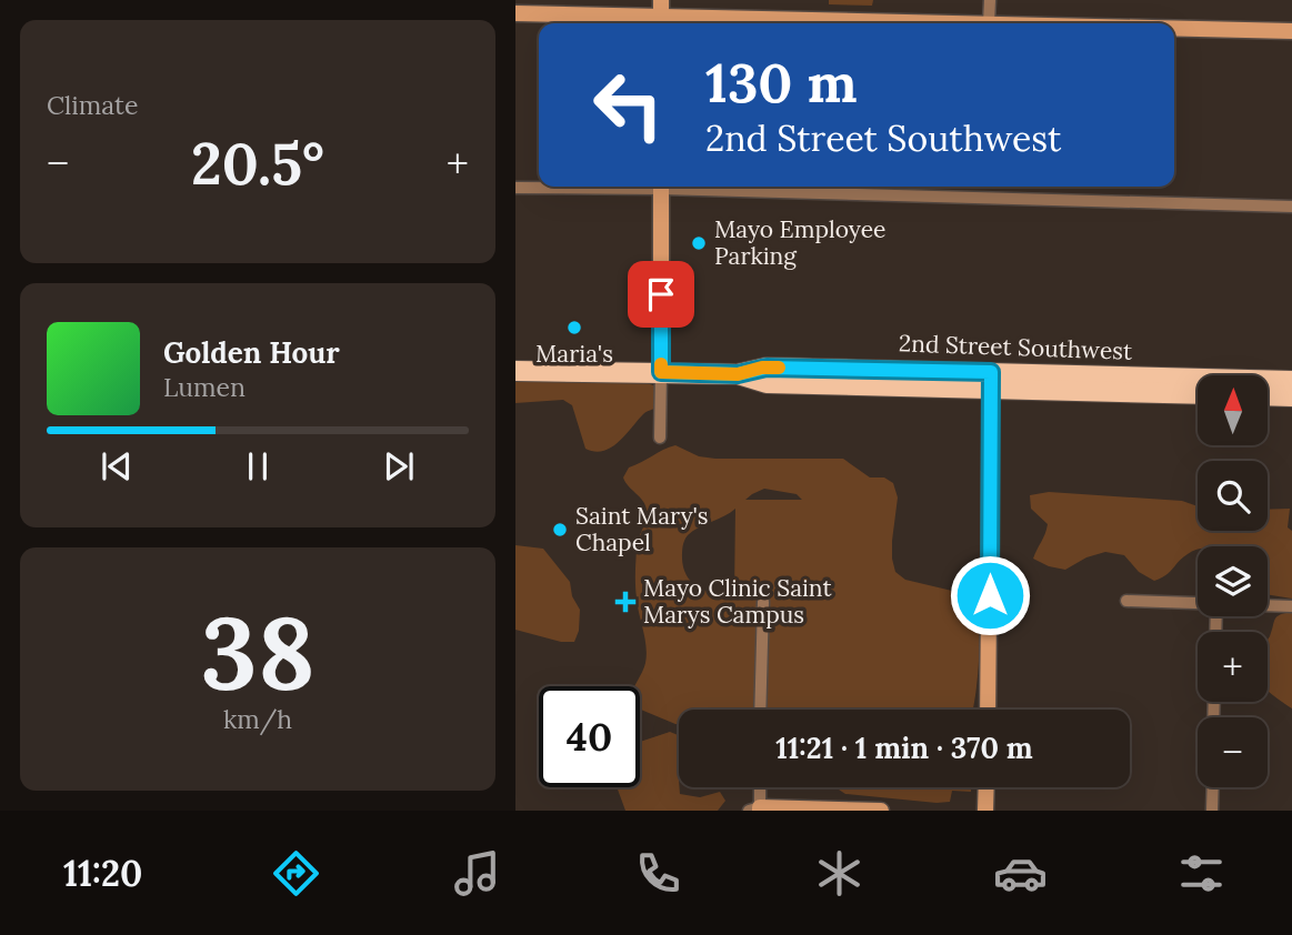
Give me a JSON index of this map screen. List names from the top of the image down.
{
  "streets": {
    "main road": ["2nd Street Southwest"]
  },
  "places": {
    "other": ["Mayo Employee Parking", "Maria's", "Saint Mary's Chapel"],
    "health": ["Mayo Clinic Saint Marys Campus"]
  },
  "north": "top",
  "page": {
    "tile": [
      "Climate",
      ["38", "km/h"]
    ],
    "turn": ["130 m", "2nd Street Southwest"],
    "heat": ["−", "20.5°", "+"],
    "song": ["Golden Hour", "Lumen"],
    "map_buttons": ["+", "−"],
    "limit": "40",
    "trip": "11:21 · 1 min · 370 m",
    "tabs": "11:20"
  }
}
